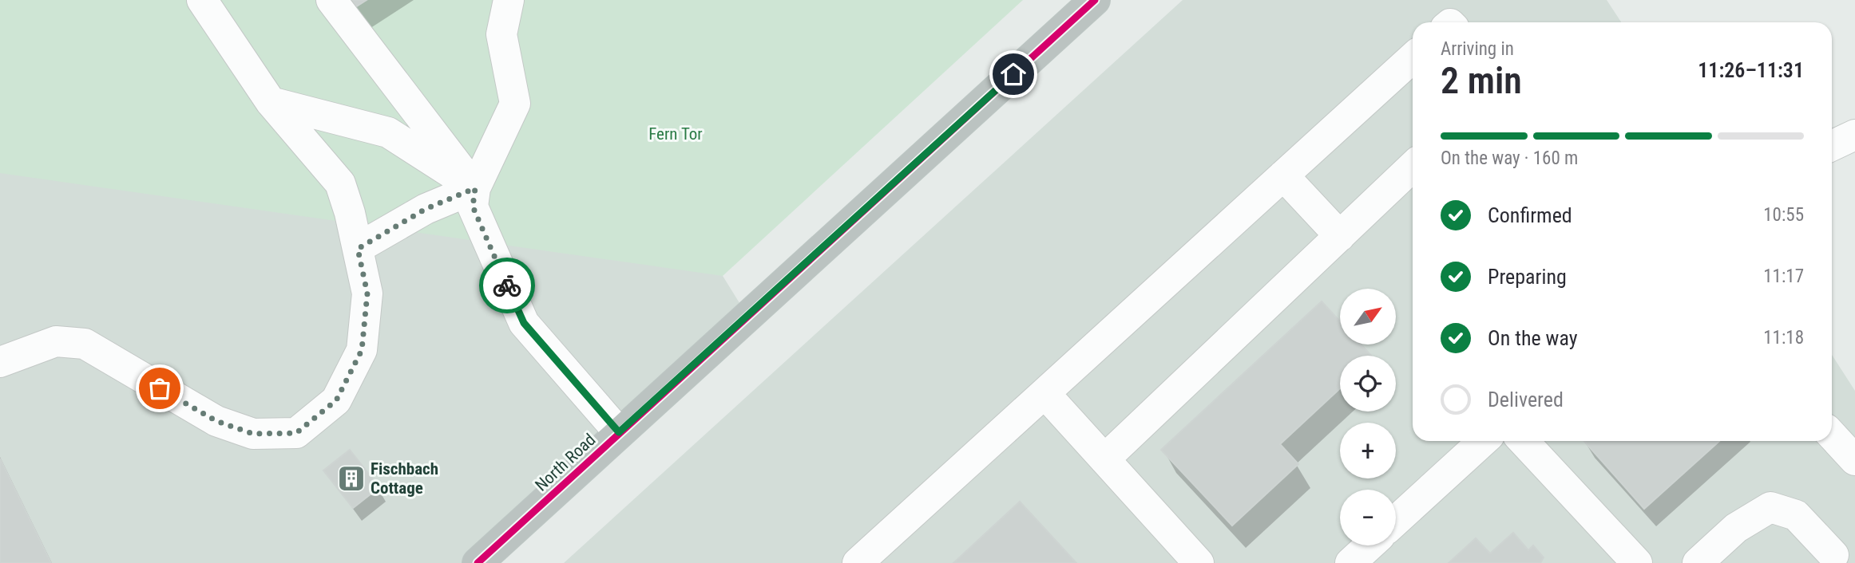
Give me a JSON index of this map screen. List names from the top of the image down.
{
  "streets": {
    "highway": ["North Road"]
  },
  "parks": ["Fern Tor"],
  "places": {
    "building": ["Fischbach Cottage"]
  },
  "north": "top right",
  "page": {
    "heading": ["2 min", "Arriving in", "11:26–11:31"],
    "bar": "On the way · 160 m",
    "list": [
      ["Confirmed", "10:55"],
      ["Preparing", "11:17"],
      ["On the way", "11:18"],
      "Delivered"
    ],
    "map_buttons": ["+", "−"]
  }
}
